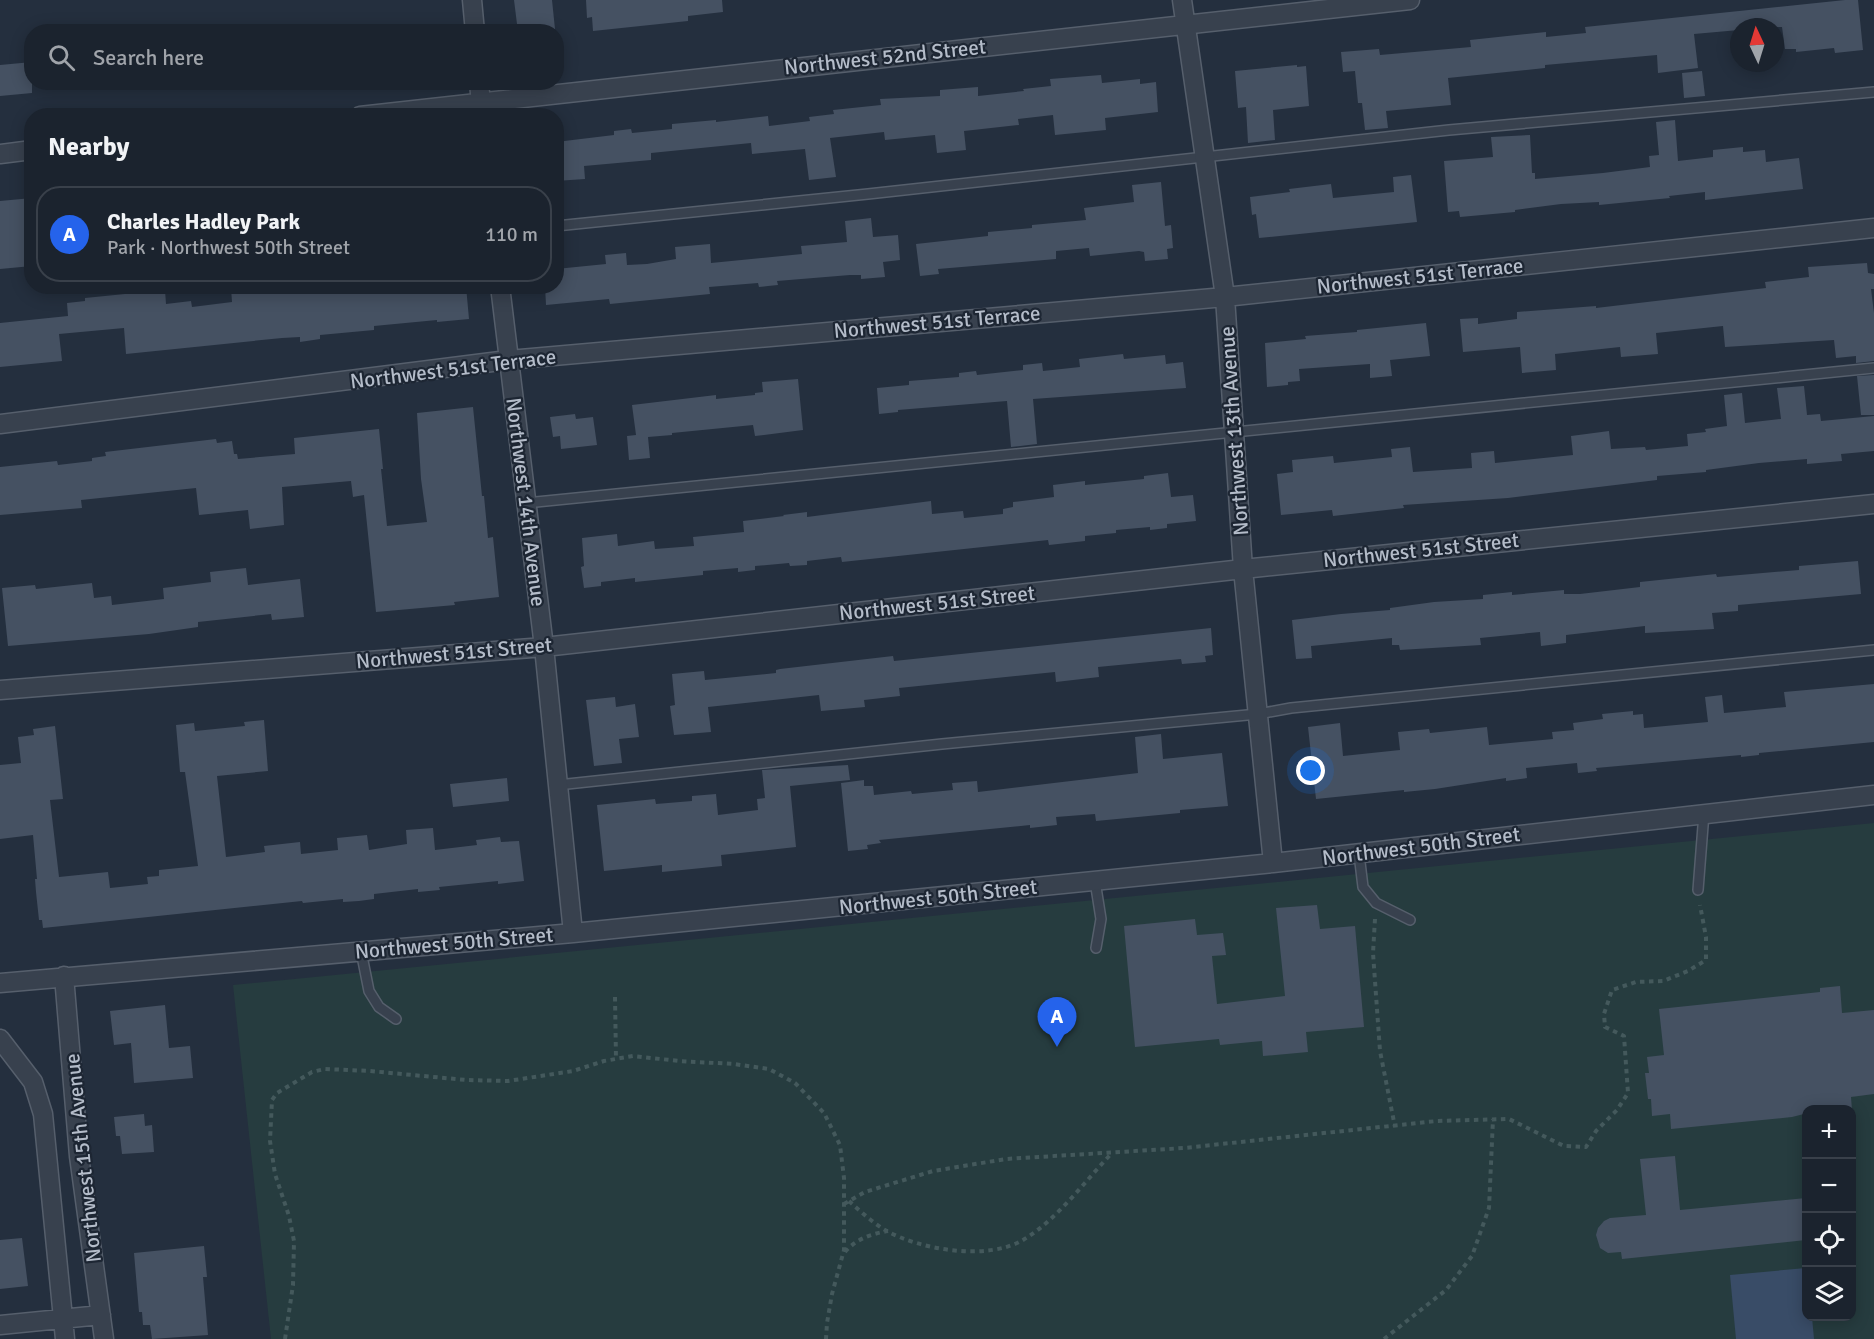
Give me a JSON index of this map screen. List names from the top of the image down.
{
  "streets": {
    "street": [
      "Northwest 52nd Street",
      "Northwest 51st Terrace",
      "Northwest 13th Avenue",
      "Northwest 14th Avenue",
      "Northwest 51st Street",
      "Northwest 50th Street",
      "Northwest 15th Avenue"
    ]
  },
  "crossings": [
    ["Northwest 52nd Street", "Northwest 13th Avenue"],
    ["Northwest 51st Terrace", "Northwest 13th Avenue"],
    ["Northwest 51st Terrace", "Northwest 14th Avenue"],
    ["Northwest 13th Avenue", "Northwest 51st Street"],
    ["Northwest 13th Avenue", "Northwest 50th Street"],
    ["Northwest 14th Avenue", "Northwest 51st Street"],
    ["Northwest 14th Avenue", "Northwest 50th Street"],
    ["Northwest 50th Street", "Northwest 15th Avenue"]
  ],
  "north": "top",
  "page": {
    "search": "Search here",
    "heading": "Nearby",
    "list": [
      {
        "mark": "A",
        "name": "Charles Hadley Park",
        "note": "Park · Northwest 50th Street",
        "value": "110 m"
      }
    ],
    "pins": "A",
    "map_buttons": ["+", "−"]
  }
}
